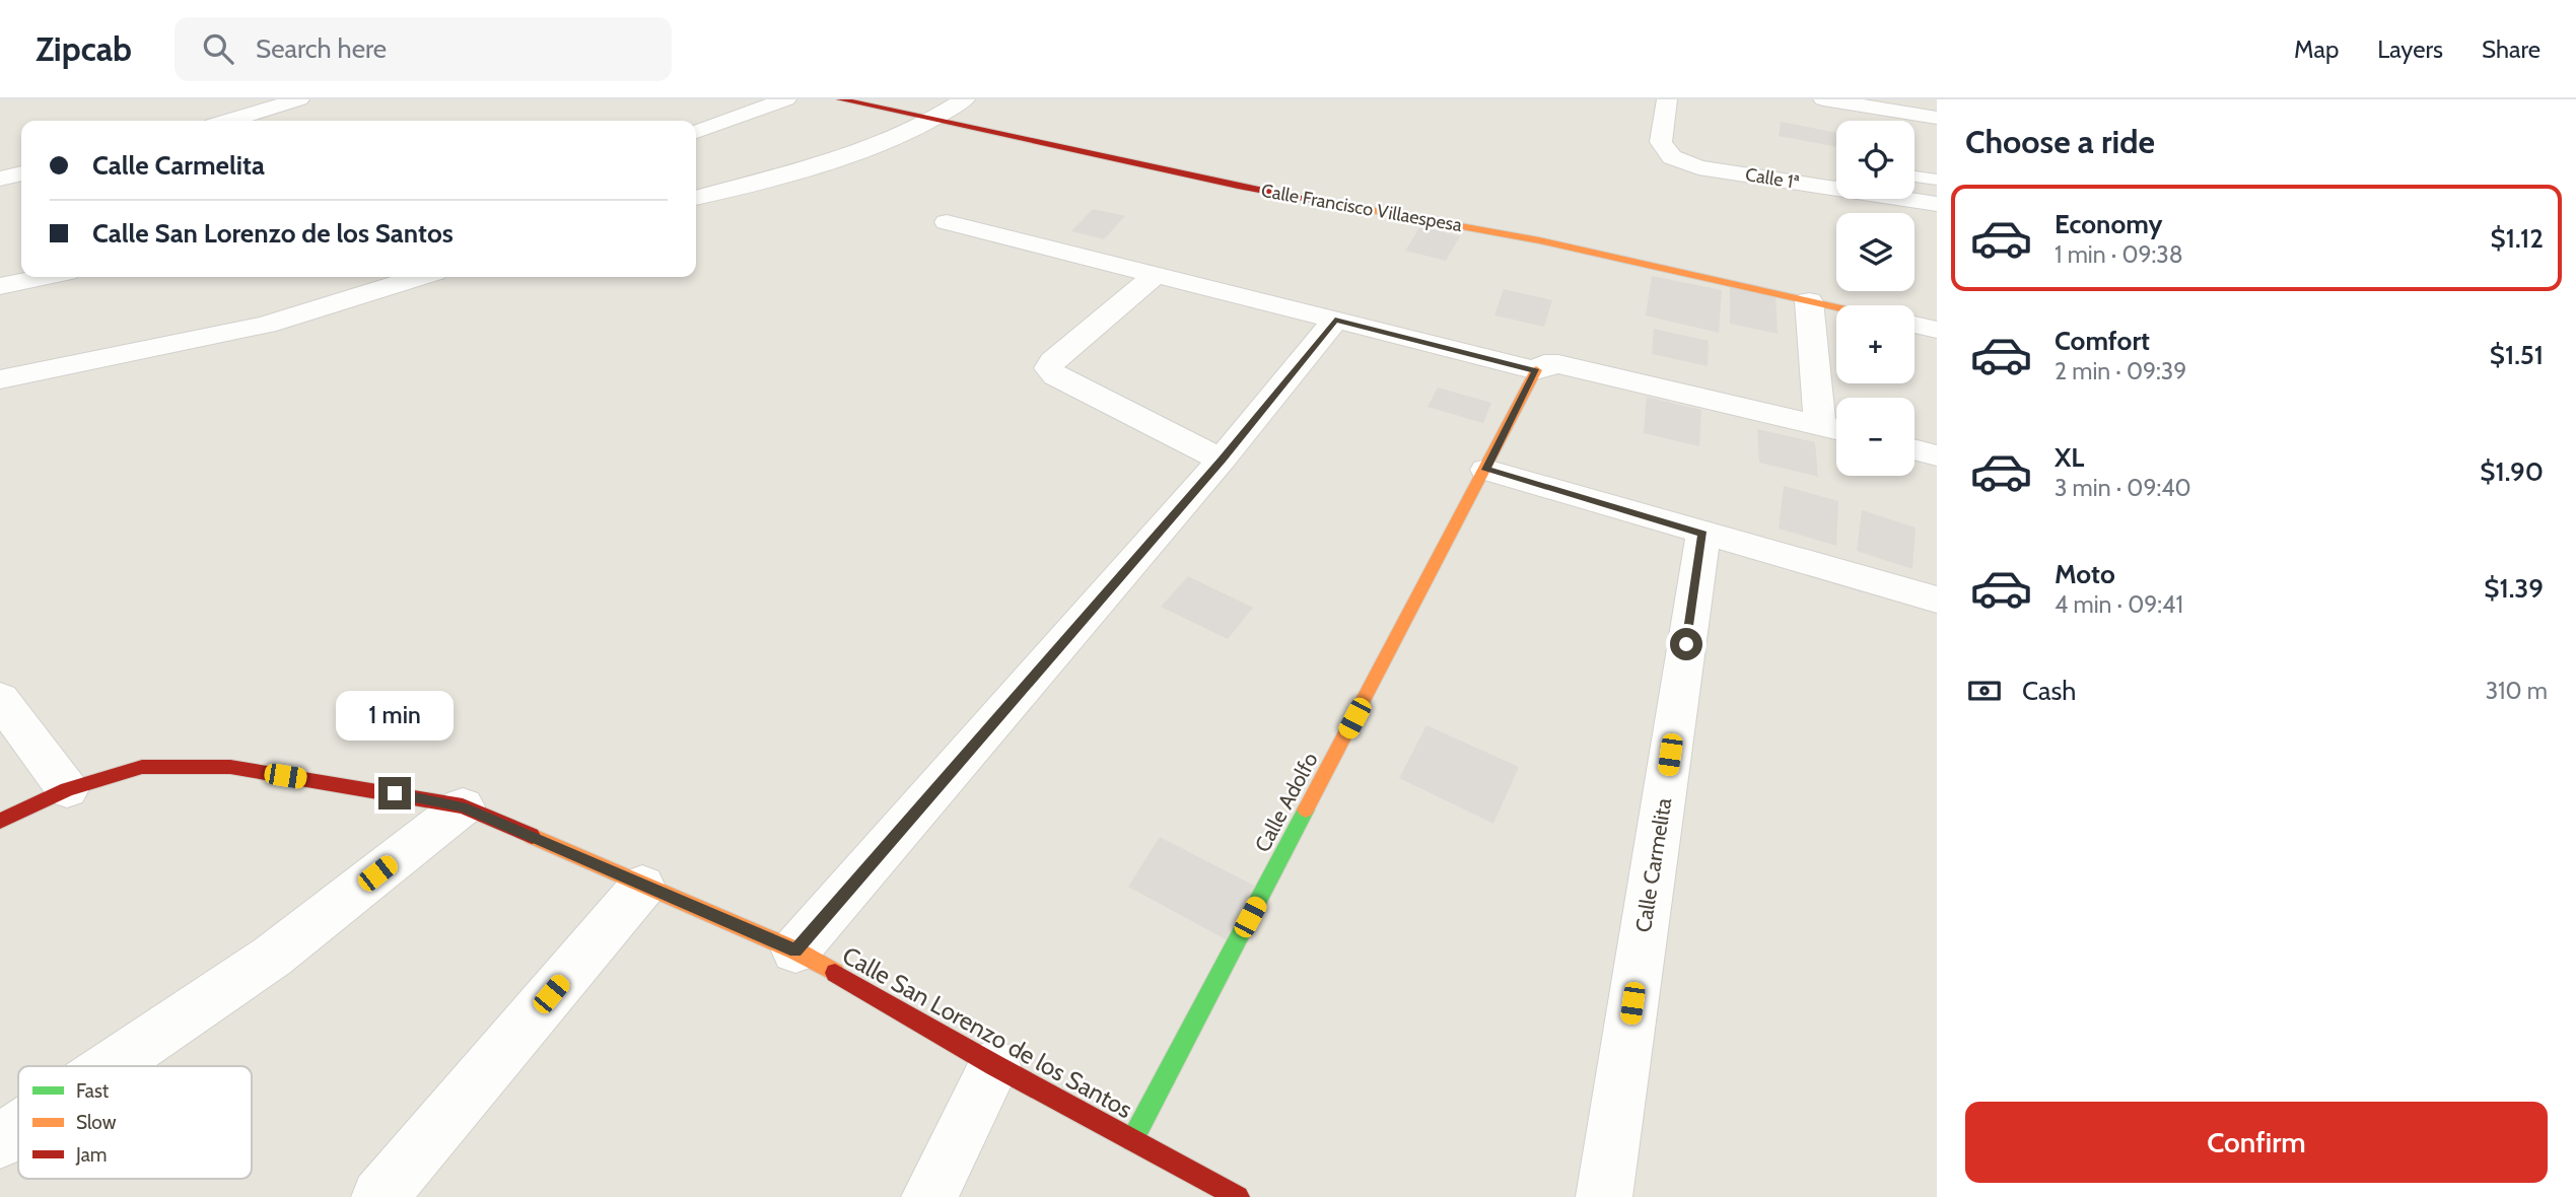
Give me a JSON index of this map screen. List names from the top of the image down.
{
  "streets": {
    "street": [
      "Calle 1ª",
      "Calle Francisco Villaespesa",
      "Calle Adolfo",
      "Calle Carmelita",
      "Calle San Lorenzo de los Santos"
    ]
  },
  "crossings": [
    ["Calle Adolfo", "Calle San Lorenzo de los Santos"]
  ],
  "legend": ["Fast", "Slow", "Jam"],
  "page": {
    "header": "Zipcab",
    "search": "Search here",
    "nav": ["Map", "Layers", "Share"],
    "heading": "Choose a ride",
    "map_buttons": ["+", "−"],
    "banner": ["Calle Carmelita", "Calle San Lorenzo de los Santos"],
    "list": [
      {
        "name": "Economy",
        "note": "1 min · 09:38",
        "value": "$1.12"
      },
      {
        "name": "Comfort",
        "note": "2 min · 09:39",
        "value": "$1.51"
      },
      {
        "name": "XL",
        "note": "3 min · 09:40",
        "value": "$1.90"
      },
      {
        "name": "Moto",
        "note": "4 min · 09:41",
        "value": "$1.39"
      }
    ],
    "pay": ["Cash", "310 m"],
    "bubble": "1 min",
    "buttons": "Confirm"
  }
}
